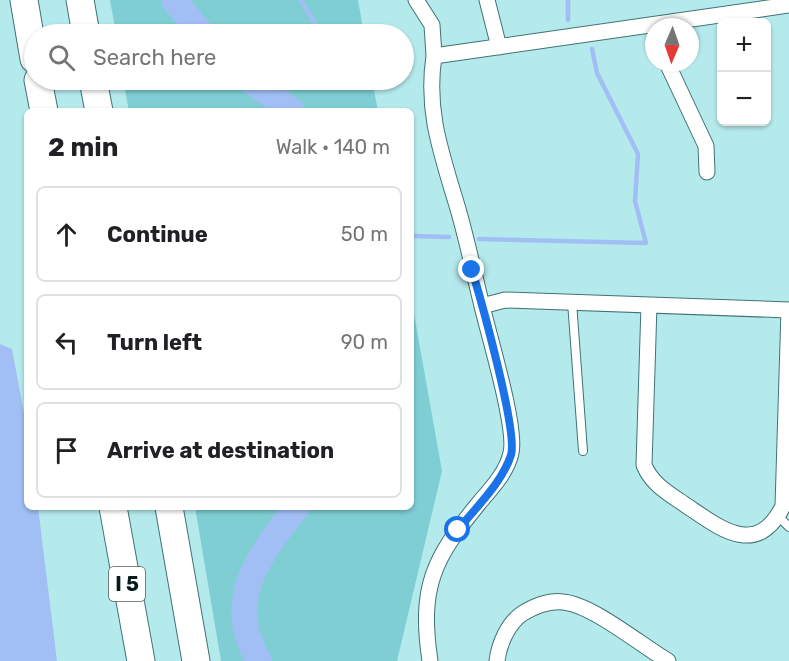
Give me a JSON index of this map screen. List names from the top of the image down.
{
  "streets": {
    "highway": ["I 5"]
  },
  "north": "bottom",
  "page": {
    "map_buttons": ["+", "−"],
    "search": "Search here",
    "heading": ["2 min", "Walk · 140 m"],
    "list": [
      ["Continue", "50 m"],
      ["Turn left", "90 m"],
      "Arrive at destination"
    ]
  }
}
